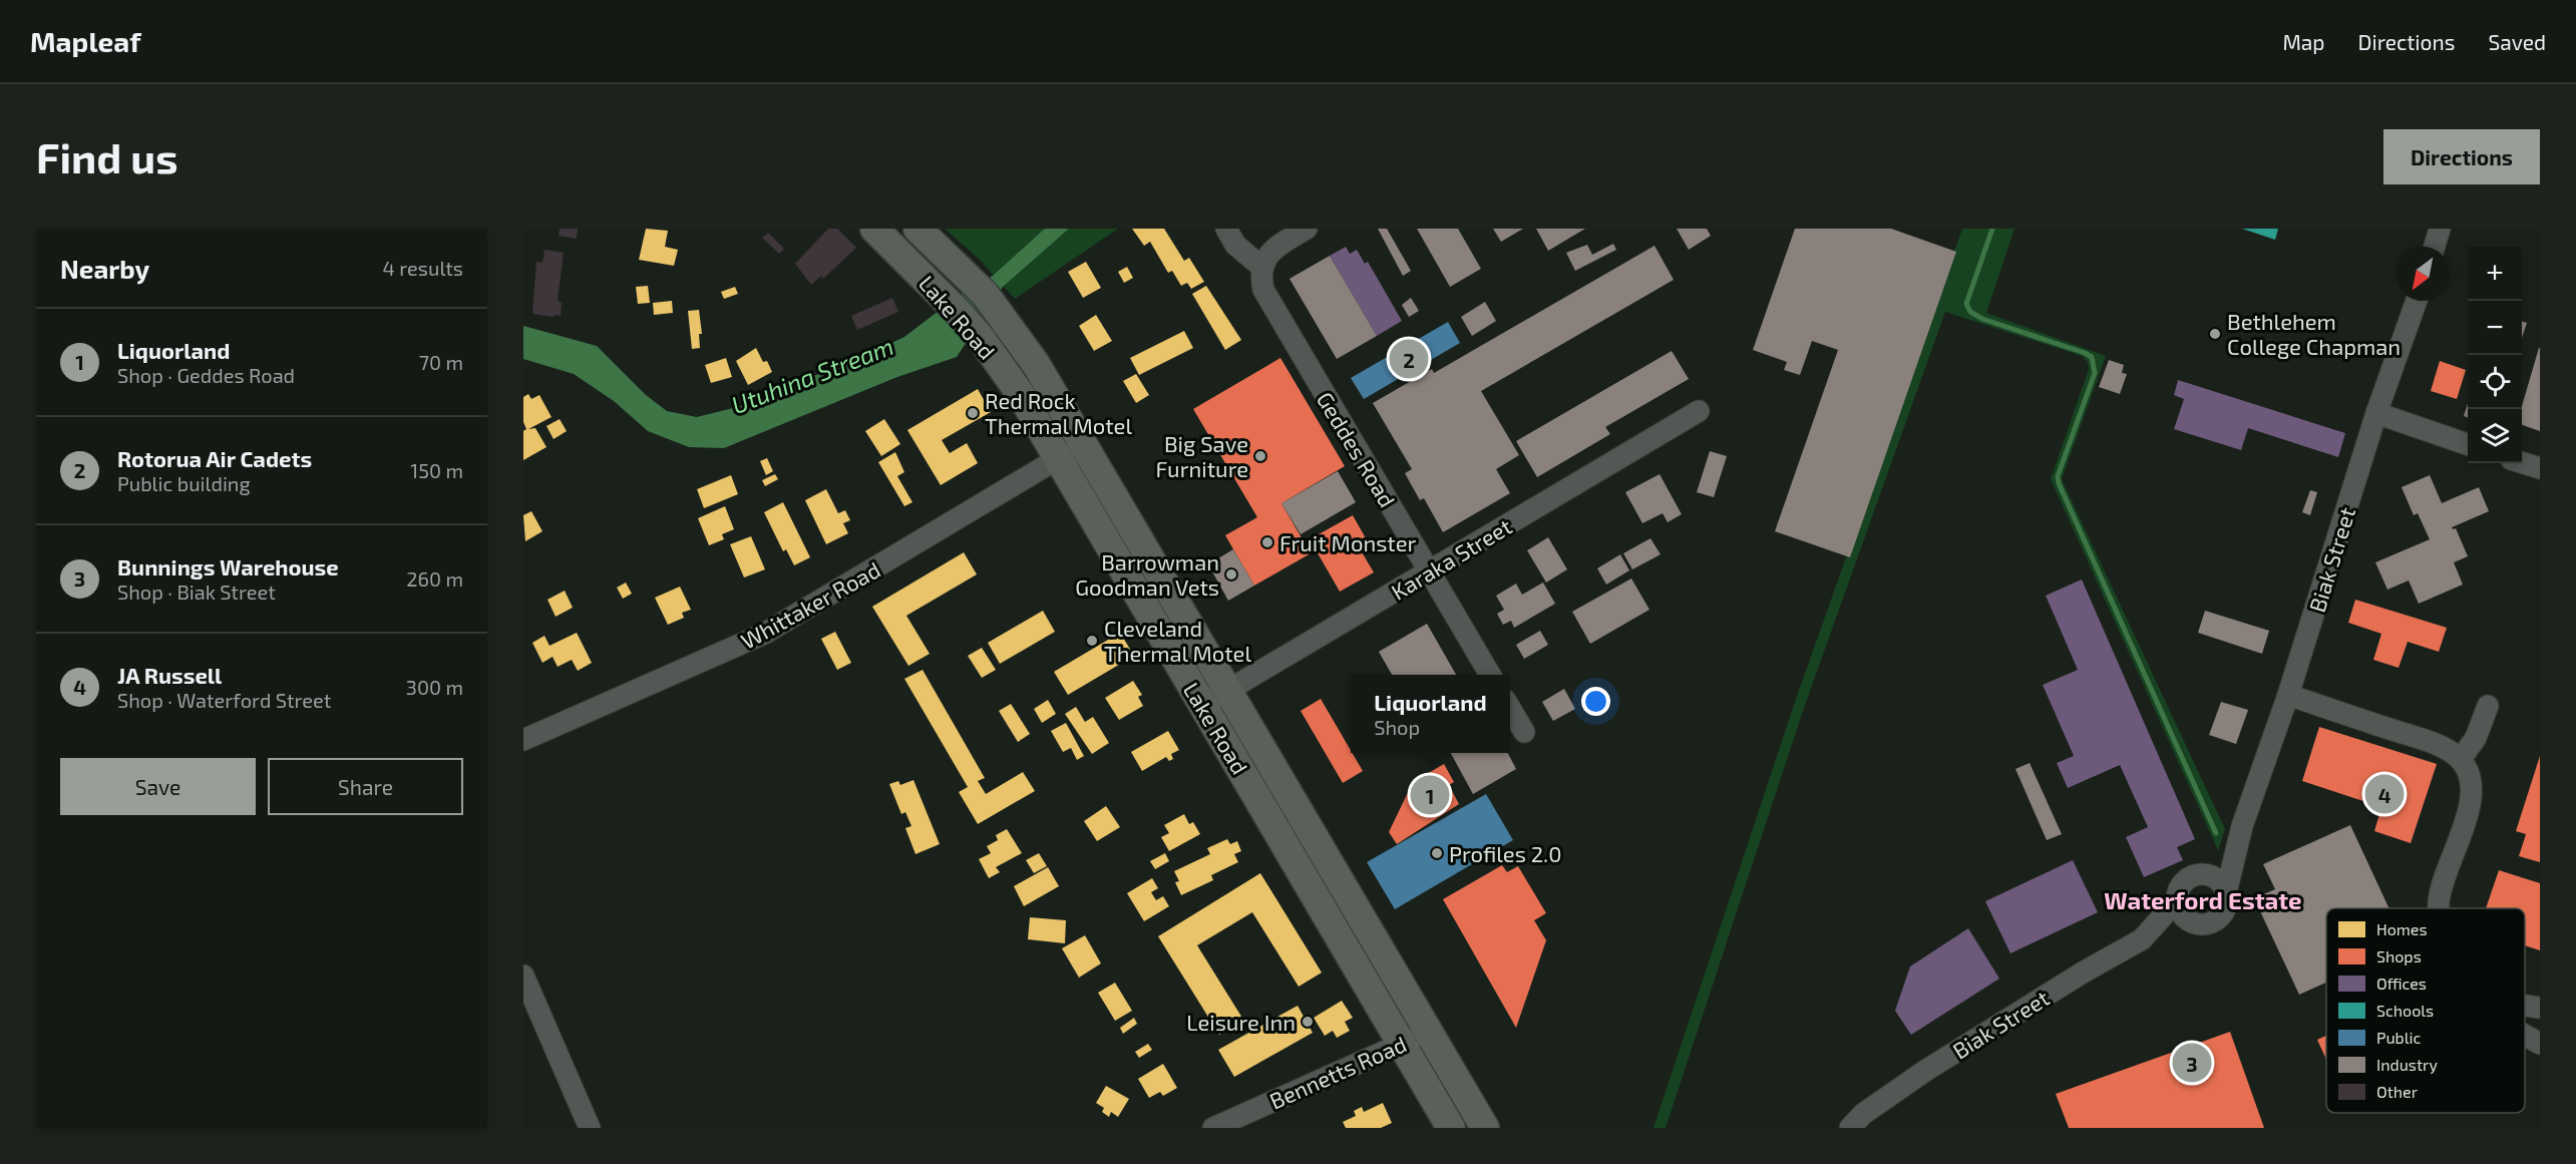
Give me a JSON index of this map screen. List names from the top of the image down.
{
  "streets": {
    "main road": ["Lake Road"],
    "street": [
      "Geddes Road",
      "Karaka Street",
      "Biak Street",
      "Whittaker Road",
      "Bennetts Road"
    ]
  },
  "crossings": [
    ["Lake Road", "Karaka Street"],
    ["Lake Road", "Whittaker Road"],
    ["Lake Road", "Bennetts Road"],
    ["Geddes Road", "Karaka Street"]
  ],
  "districts": ["Waterford Estate"],
  "water": ["Utuhina Stream"],
  "places": [
    "Bethlehem College Chapman",
    "Red Rock Thermal Motel",
    "Big Save Furniture",
    "Fruit Monster",
    "Barrowman Goodman Vets",
    "Cleveland Thermal Motel",
    "Profiles 2.0",
    "Leisure Inn"
  ],
  "legend": [
    "Homes",
    "Shops",
    "Offices",
    "Schools",
    "Public",
    "Industry",
    "Other"
  ],
  "north": "bottom left",
  "page": {
    "header": "Mapleaf",
    "nav": ["Map", "Directions", "Saved"],
    "buttons": [
      "Directions",
      ["Save", "Share"]
    ],
    "title": "Find us",
    "heading": ["Nearby", "4 results"],
    "map_buttons": ["+", "−"],
    "list": [
      {
        "mark": "1",
        "name": "Liquorland",
        "note": "Shop · Geddes Road",
        "value": "70 m"
      },
      {
        "mark": "2",
        "name": "Rotorua Air Cadets",
        "note": "Public building",
        "value": "150 m"
      },
      {
        "mark": "3",
        "name": "Bunnings Warehouse",
        "note": "Shop · Biak Street",
        "value": "260 m"
      },
      {
        "mark": "4",
        "name": "JA Russell",
        "note": "Shop · Waterford Street",
        "value": "300 m"
      }
    ],
    "pins": [
      "2",
      "4",
      "1",
      "3"
    ],
    "popup": ["Liquorland", "Shop"]
  }
}
